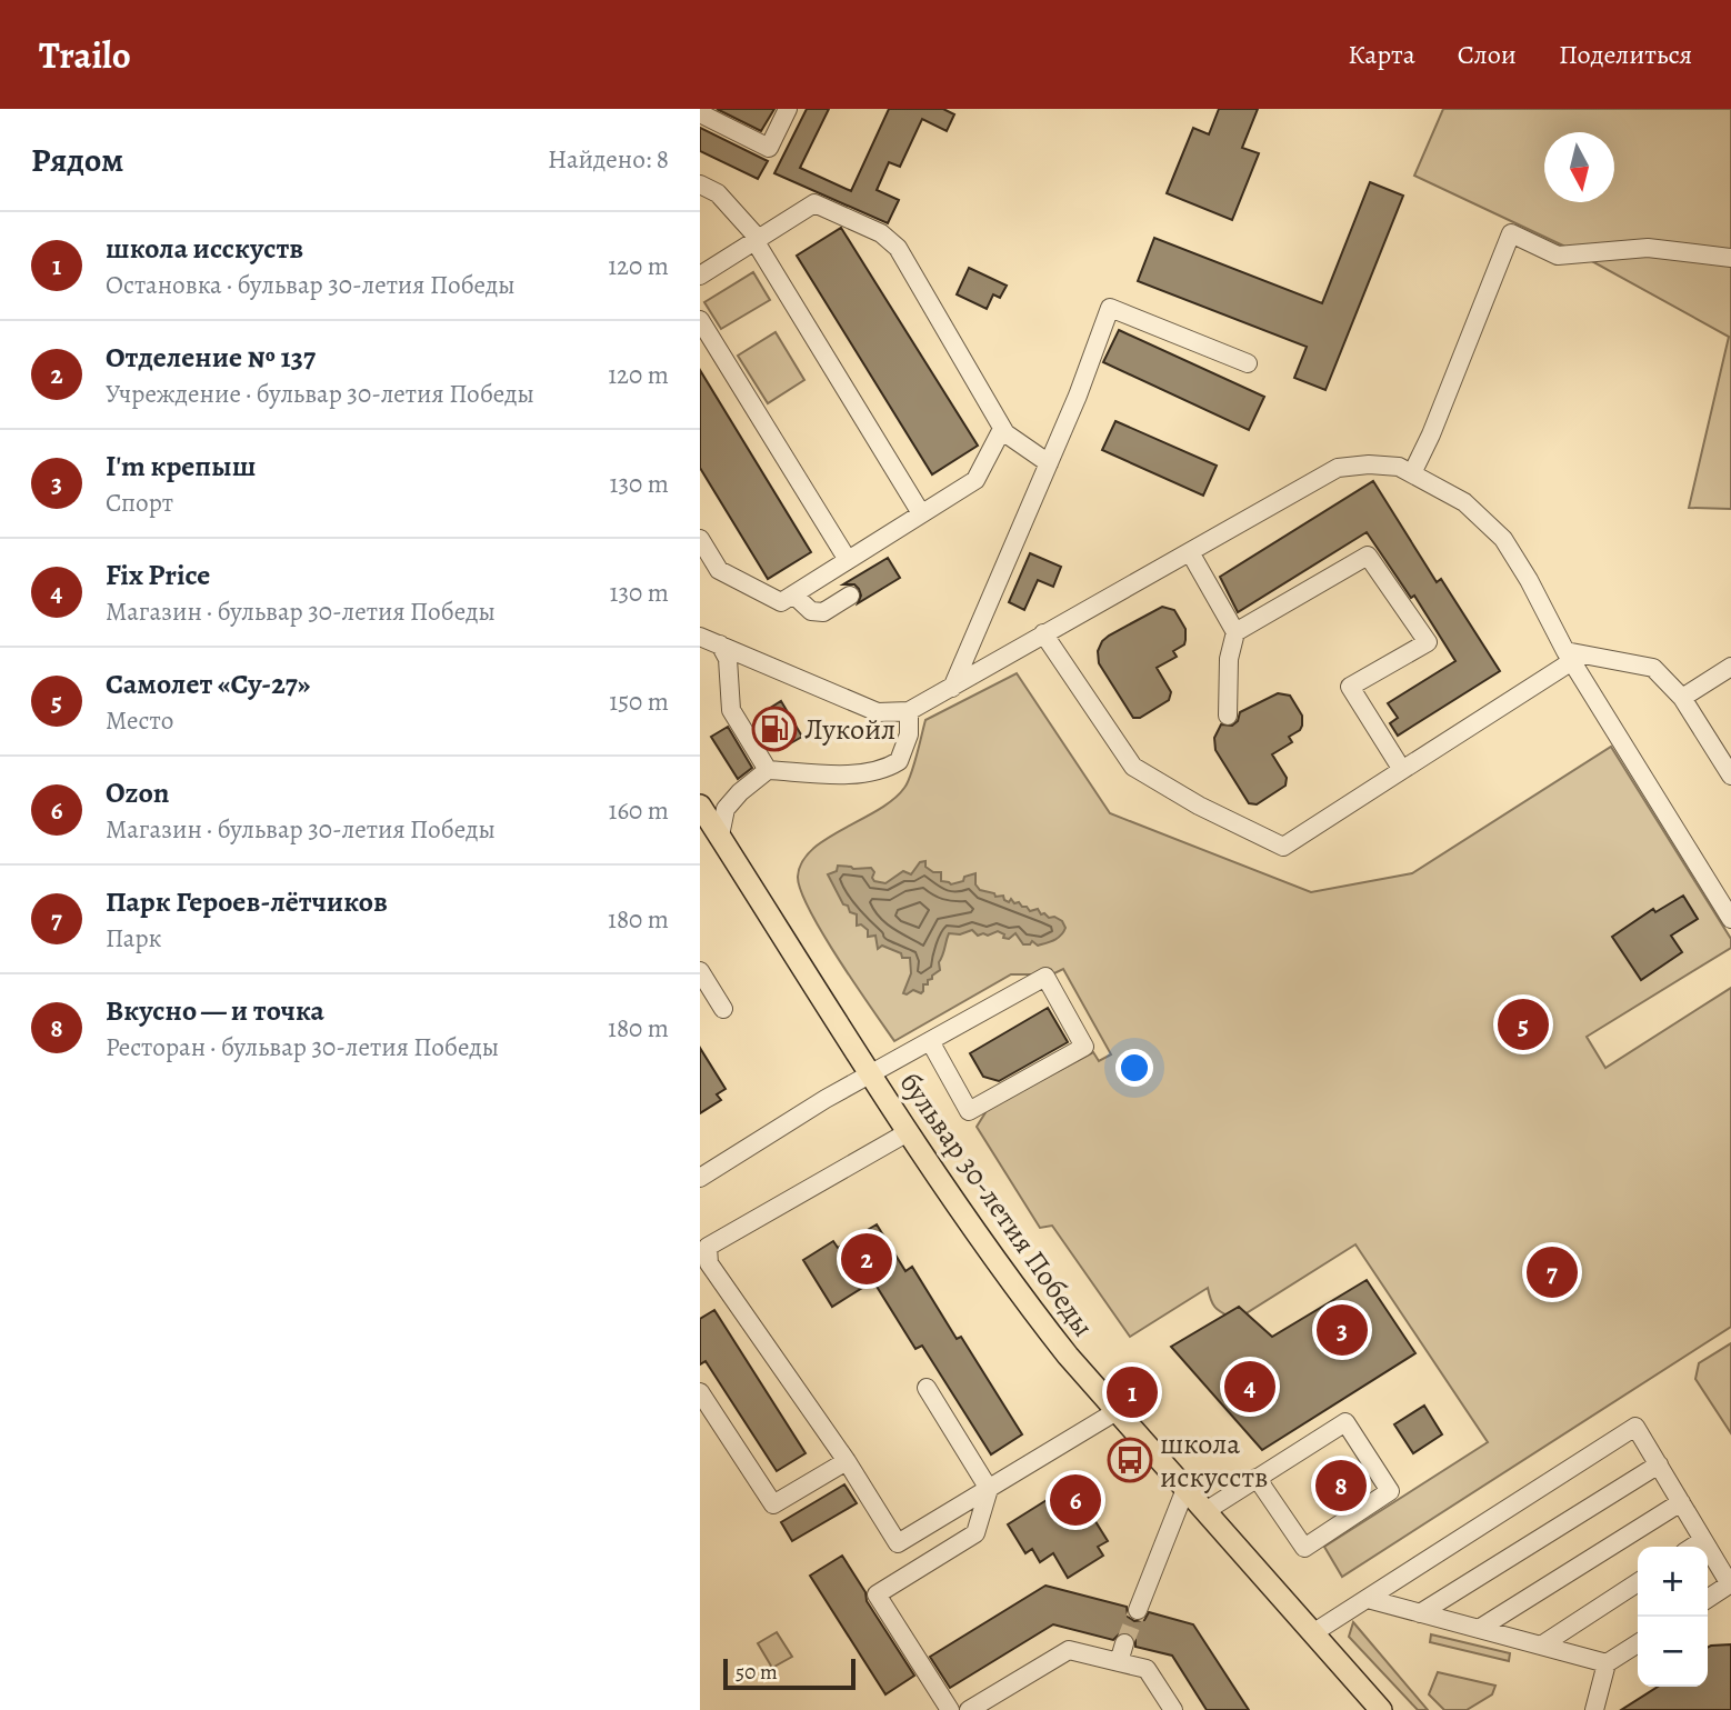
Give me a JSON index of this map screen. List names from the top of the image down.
{
  "streets": {
    "main road": ["бульвар 30-летия Победы"]
  },
  "places": {
    "fuel station": ["Лукойл"],
    "bus stop": ["школа искусств"]
  },
  "scale_bar": "50 m",
  "north": "bottom",
  "page": {
    "header": "Trailo",
    "nav": ["Карта", "Слои", "Поделиться"],
    "heading": ["Рядом", "Найдено: 8"],
    "list": [
      {
        "mark": "1",
        "name": "школа исскуств",
        "note": "Остановка · бульвар 30-летия Победы",
        "value": "120 m"
      },
      {
        "mark": "2",
        "name": "Отделение № 137",
        "note": "Учреждение · бульвар 30-летия Победы",
        "value": "120 m"
      },
      {
        "mark": "3",
        "name": "I'm крепыш",
        "note": "Спорт",
        "value": "130 m"
      },
      {
        "mark": "4",
        "name": "Fix Price",
        "note": "Магазин · бульвар 30-летия Победы",
        "value": "130 m"
      },
      {
        "mark": "5",
        "name": "Самолет «Су-27»",
        "note": "Место",
        "value": "150 m"
      },
      {
        "mark": "6",
        "name": "Ozon",
        "note": "Магазин · бульвар 30-летия Победы",
        "value": "160 m"
      },
      {
        "mark": "7",
        "name": "Парк Героев-лётчиков",
        "note": "Парк",
        "value": "180 m"
      },
      {
        "mark": "8",
        "name": "Вкусно — и точка",
        "note": "Ресторан · бульвар 30-летия Победы",
        "value": "180 m"
      }
    ],
    "pins": [
      "5",
      "2",
      "7",
      "3",
      "4",
      "1",
      "8",
      "6"
    ],
    "map_buttons": ["+", "−"],
    "scale": "50 m"
  }
}
